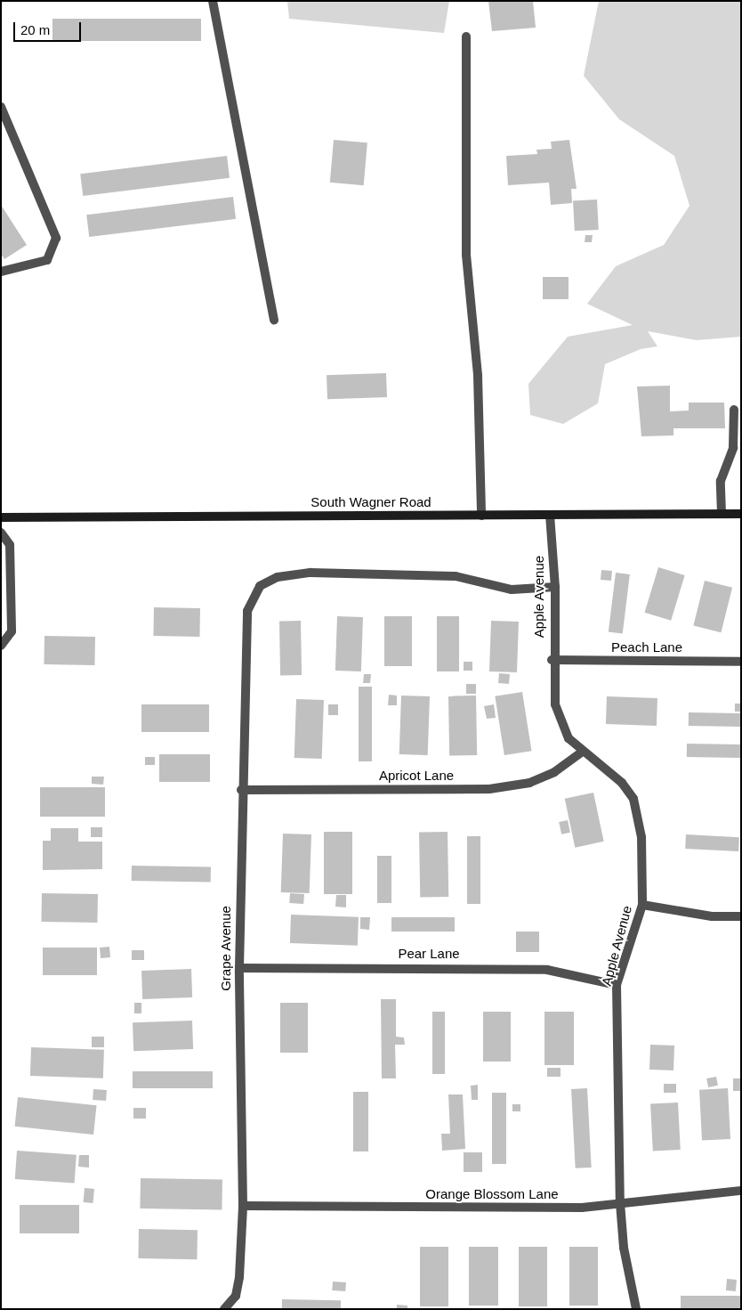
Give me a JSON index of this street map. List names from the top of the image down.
{
  "streets": {
    "main road": ["South Wagner Road"],
    "street": [
      "Apple Avenue",
      "Peach Lane",
      "Apricot Lane",
      "Grape Avenue",
      "Pear Lane",
      "Orange Blossom Lane"
    ]
  },
  "crossings": [
    ["South Wagner Road", "Apple Avenue"],
    ["Apple Avenue", "Peach Lane"],
    ["Apple Avenue", "Apricot Lane"],
    ["Apple Avenue", "Grape Avenue"],
    ["Apple Avenue", "Pear Lane"],
    ["Apple Avenue", "Orange Blossom Lane"],
    ["Apricot Lane", "Grape Avenue"],
    ["Grape Avenue", "Pear Lane"],
    ["Grape Avenue", "Orange Blossom Lane"]
  ],
  "scale_bar": "20 m"
}
